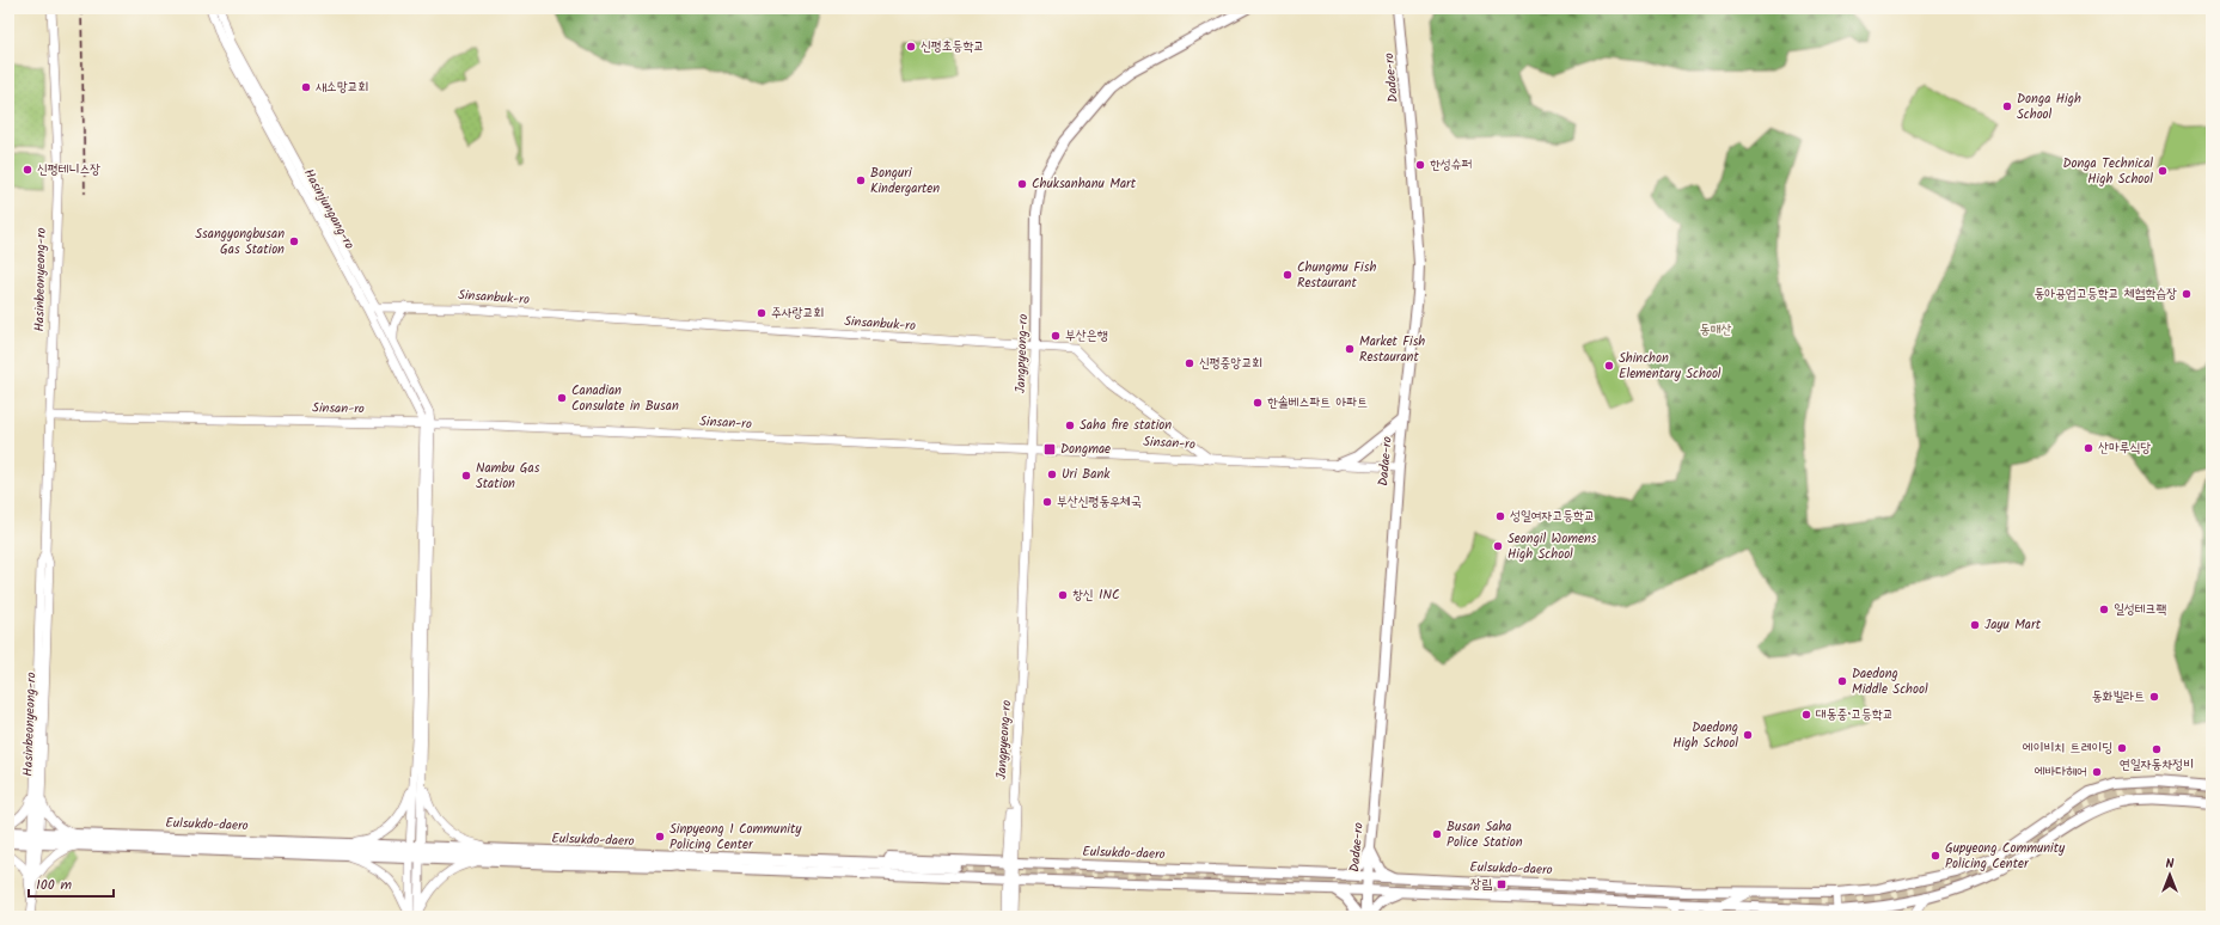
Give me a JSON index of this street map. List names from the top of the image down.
{
  "streets": {
    "highway": ["Eulsukdo-daero"],
    "main road": ["Dadae-ro", "Jangpyeong-ro"],
    "street": ["Hasinbeonyeong-ro", "Sinsanbuk-ro", "Sinsan-ro"]
  },
  "crossings": [
    ["Dadae-ro", "Sinsan-ro"],
    ["Dadae-ro", "Eulsukdo-daero"],
    ["Hasinbeonyeong-ro", "Sinsan-ro"],
    ["Hasinbeonyeong-ro", "Eulsukdo-daero"],
    ["Sinsanbuk-ro", "Jangpyeong-ro"],
    ["Sinsanbuk-ro", "Sinsan-ro"],
    ["Jangpyeong-ro", "Sinsan-ro"],
    ["Jangpyeong-ro", "Eulsukdo-daero"]
  ],
  "parks": ["동매산"],
  "places": {
    "other": [
      "신평초등학교",
      "새소망교회",
      "Donga High School",
      "한성슈퍼",
      "신평테니스장",
      "Donga Technical High School",
      "Bonguri Kindergarten",
      "Chuksanhanu Mart",
      "Ssangyongbusan Gas Station",
      "Chungmu Fish Restaurant",
      "동아공업고등학교 체험학습장",
      "주사랑교회",
      "부산은행",
      "Market Fish Restaurant",
      "신평중앙교회",
      "Shinchon Elementary School",
      "Canadian Consulate in Busan",
      "한솔베스파트 아파트",
      "Saha fire station",
      "산마루식당",
      "Uri Bank",
      "Nambu Gas Station",
      "부산신평동우체국",
      "성일여자고등학교",
      "Seongil Womens High School",
      "창신 INC",
      "일성테크팩",
      "Jayu Mart",
      "Daedong Middle School",
      "동화빌라트",
      "대동중•고등학교",
      "Daedong High School",
      "에이비치 트레이딩",
      "연일자동차정비",
      "에바다헤어",
      "Busan Saha Police Station",
      "Sinpyeong 1 Community Policing Center",
      "Gupyeong Community Policing Center"
    ],
    "transit": ["Dongmae", "장림"]
  },
  "scale_bar": "100 m",
  "north": "top"
}
